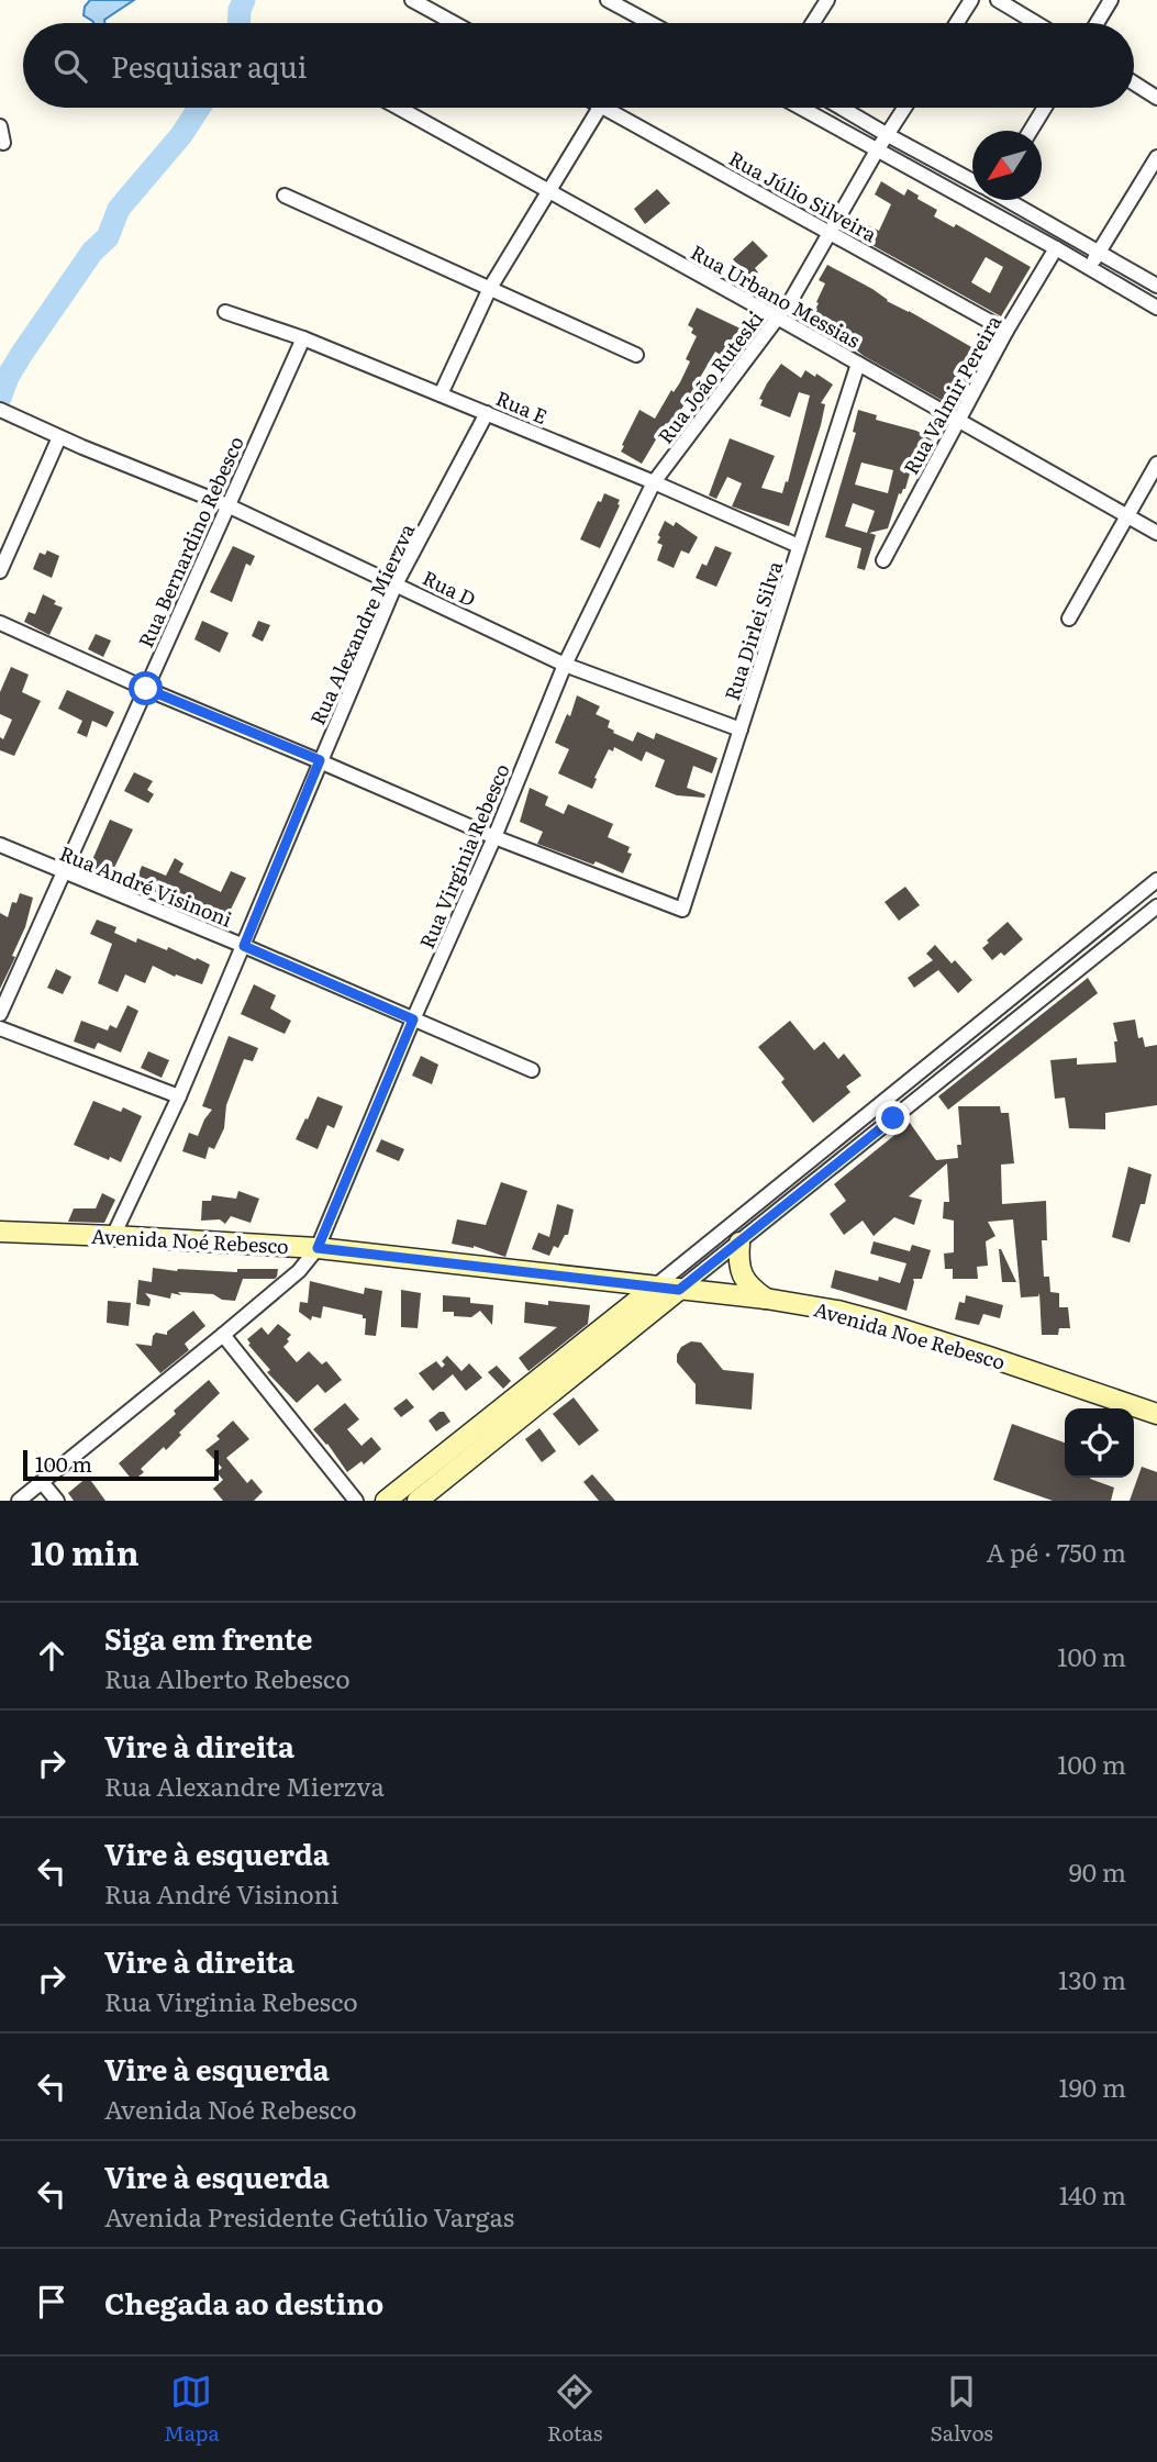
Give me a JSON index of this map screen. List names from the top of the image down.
{
  "streets": {
    "main road": ["Avenida Noé Rebesco", "Avenida Noe Rebesco"],
    "street": [
      "Rua Júlio Silveira",
      "Rua Urbano Messias",
      "Rua João Ruteski",
      "Rua Valmir Pereira",
      "Rua E",
      "Rua Bernardino Rebesco",
      "Rua D",
      "Rua Alexandre Mierzva",
      "Rua Dirlei Silva",
      "Rua Virginia Rebesco",
      "Rua André Visinoni"
    ]
  },
  "crossings": [
    ["Rua Júlio Silveira", "Rua João Ruteski"],
    ["Rua Júlio Silveira", "Rua Valmir Pereira"],
    ["Rua Urbano Messias", "Rua João Ruteski"],
    ["Rua Urbano Messias", "Rua Valmir Pereira"],
    ["Rua Urbano Messias", "Rua Dirlei Silva"],
    ["Rua João Ruteski", "Rua E"],
    ["Rua João Ruteski", "Rua Virginia Rebesco"],
    ["Rua E", "Rua Bernardino Rebesco"],
    ["Rua E", "Rua Alexandre Mierzva"],
    ["Rua E", "Rua Dirlei Silva"],
    ["Rua E", "Rua Virginia Rebesco"],
    ["Rua Bernardino Rebesco", "Rua D"],
    ["Rua Bernardino Rebesco", "Rua André Visinoni"],
    ["Rua D", "Rua Alexandre Mierzva"],
    ["Rua D", "Rua Dirlei Silva"],
    ["Rua D", "Rua Virginia Rebesco"],
    ["Rua Alexandre Mierzva", "Rua André Visinoni"],
    ["Rua Alexandre Mierzva", "Avenida Noé Rebesco"],
    ["Rua Dirlei Silva", "Rua Virginia Rebesco"],
    ["Rua Virginia Rebesco", "Rua André Visinoni"],
    ["Rua Virginia Rebesco", "Avenida Noé Rebesco"],
    ["Avenida Noé Rebesco", "Avenida Noe Rebesco"]
  ],
  "scale_bar": "100 m",
  "north": "bottom left",
  "page": {
    "search": "Pesquisar aqui",
    "scale": "100 m",
    "heading": ["10 min", "A pé · 750 m"],
    "list": [
      ["Siga em frente", "Rua Alberto Rebesco", "100 m"],
      ["Vire à direita", "Rua Alexandre Mierzva", "100 m"],
      ["Vire à esquerda", "Rua André Visinoni", "90 m"],
      ["Vire à direita", "Rua Virginia Rebesco", "130 m"],
      ["Vire à esquerda", "Avenida Noé Rebesco", "190 m"],
      ["Vire à esquerda", "Avenida Presidente Getúlio Vargas", "140 m"],
      "Chegada ao destino"
    ],
    "nav": ["Mapa", "Rotas", "Salvos"]
  }
}
